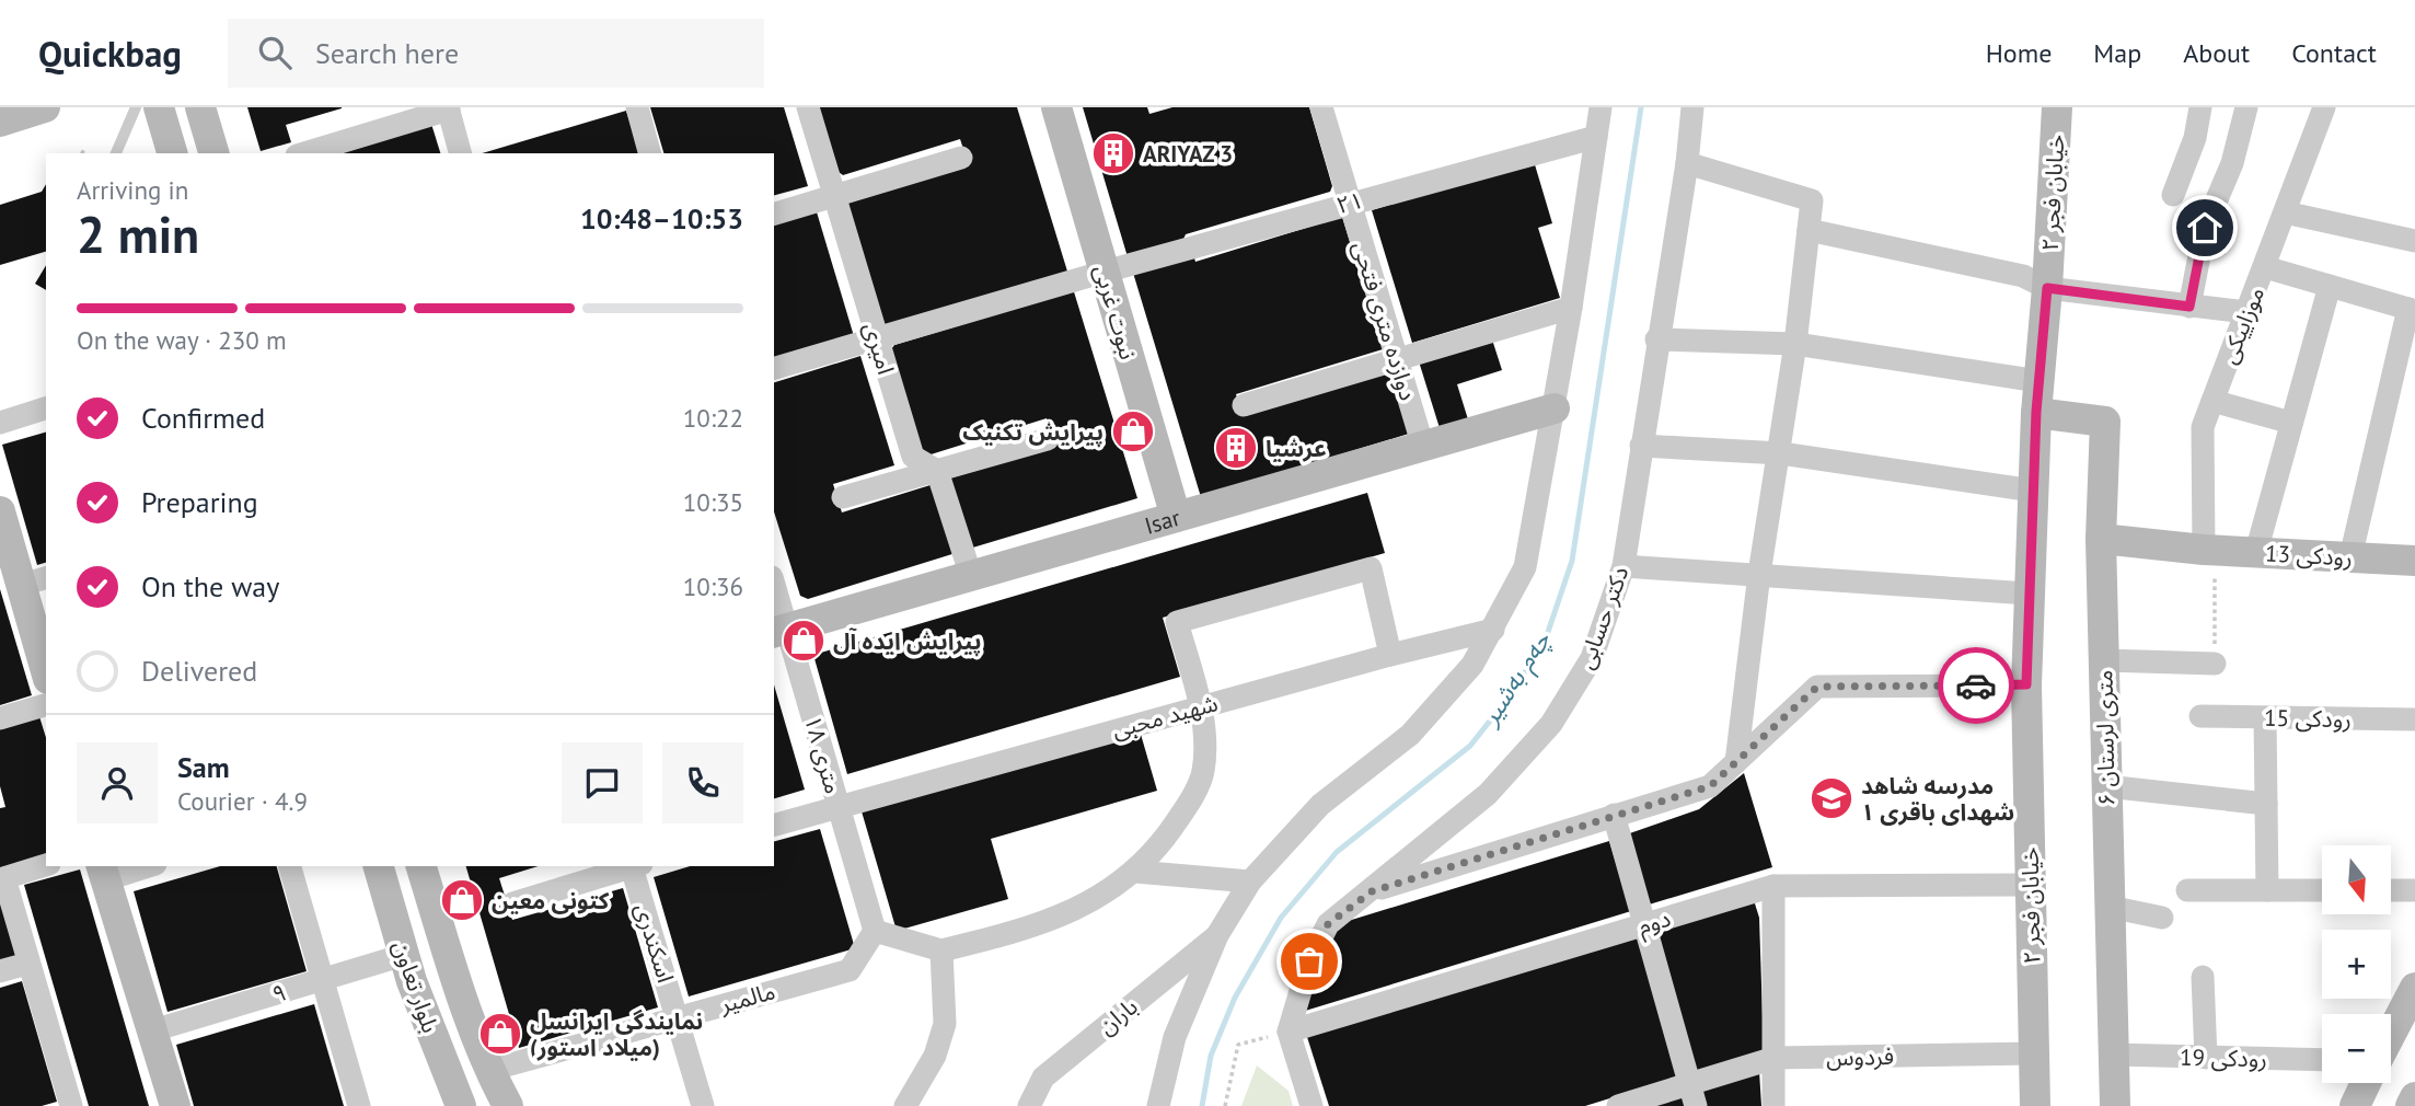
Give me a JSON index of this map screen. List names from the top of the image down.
{
  "streets": {
    "street": [
      "خیابان فجر ۲",
      "۲۱",
      "نبوت غربی",
      "دوازده متری فتحی",
      "موزاییکی",
      "امیری",
      "Isar",
      "رودکی 13",
      "دکتر حسابی",
      "شهید محبی",
      "رودکی 15",
      "۶ متری لرستان",
      "۱۸ متری",
      "دوم",
      "اسکندری",
      "بلوار تعاون",
      "۹",
      "مالمیر",
      "باران",
      "فردوس",
      "رودکی 19"
    ]
  },
  "crossings": [
    ["خیابان فجر ۲", "۶ متری لرستان"],
    ["خیابان فجر ۲", "دوم"],
    ["خیابان فجر ۲", "فردوس"],
    ["۲۱", "نبوت غربی"],
    ["۲۱", "دوازده متری فتحی"],
    ["۲۱", "امیری"],
    ["نبوت غربی", "Isar"],
    ["دوازده متری فتحی", "Isar"],
    ["موزاییکی", "رودکی 13"],
    ["Isar", "۱۸ متری"],
    ["رودکی 13", "۶ متری لرستان"],
    ["دکتر حسابی", "دوم"],
    ["شهید محبی", "۱۸ متری"],
    ["۶ متری لرستان", "رودکی 19"],
    ["۱۸ متری", "مالمیر"],
    ["اسکندری", "مالمیر"],
    ["بلوار تعاون", "۹"],
    ["بلوار تعاون", "مالمیر"]
  ],
  "water": ["چەم بەشیر"],
  "places": {
    "building": ["ARIYAZ 3", "عرشیا"],
    "shop": [
      "پیرایش تکنیک",
      "پیرایش ایده آل",
      "کتونی معین",
      "نمایندگی ایرانسل (میلاد استور)"
    ],
    "school or university": ["مدرسه شاهد شهدای باقری ۱"]
  },
  "north": "bottom",
  "page": {
    "header": "Quickbag",
    "search": "Search here",
    "nav": [
      "Home",
      "Map",
      "About",
      "Contact"
    ],
    "heading": ["2 min", "Arriving in", "10:48–10:53"],
    "panel": ["Sam", "Courier · 4.9"],
    "bar": "On the way · 230 m",
    "list": [
      ["Confirmed", "10:22"],
      ["Preparing", "10:35"],
      ["On the way", "10:36"],
      "Delivered"
    ],
    "map_buttons": ["+", "−"]
  }
}
